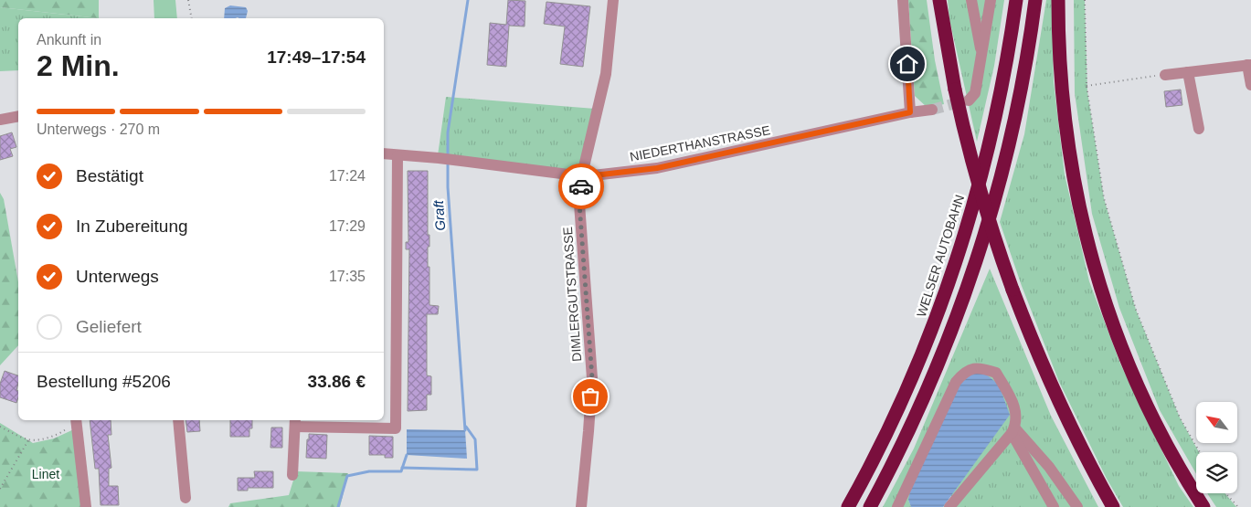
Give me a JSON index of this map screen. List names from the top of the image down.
{
  "streets": {
    "highway": ["WELSER AUTOBAHN"],
    "street": ["NIEDERTHANSTRASSE", "DIMLERGUTSTRASSE"]
  },
  "crossings": [
    ["NIEDERTHANSTRASSE", "DIMLERGUTSTRASSE"]
  ],
  "water": ["Graft"],
  "parks": ["Linet"],
  "north": "top left",
  "page": {
    "heading": ["2 Min.", "Ankunft in", "17:49–17:54"],
    "panel": ["Bestellung #5206", "33.86 €"],
    "bar": "Unterwegs · 270 m",
    "list": [
      ["Bestätigt", "17:24"],
      ["In Zubereitung", "17:29"],
      ["Unterwegs", "17:35"],
      "Geliefert"
    ]
  }
}
